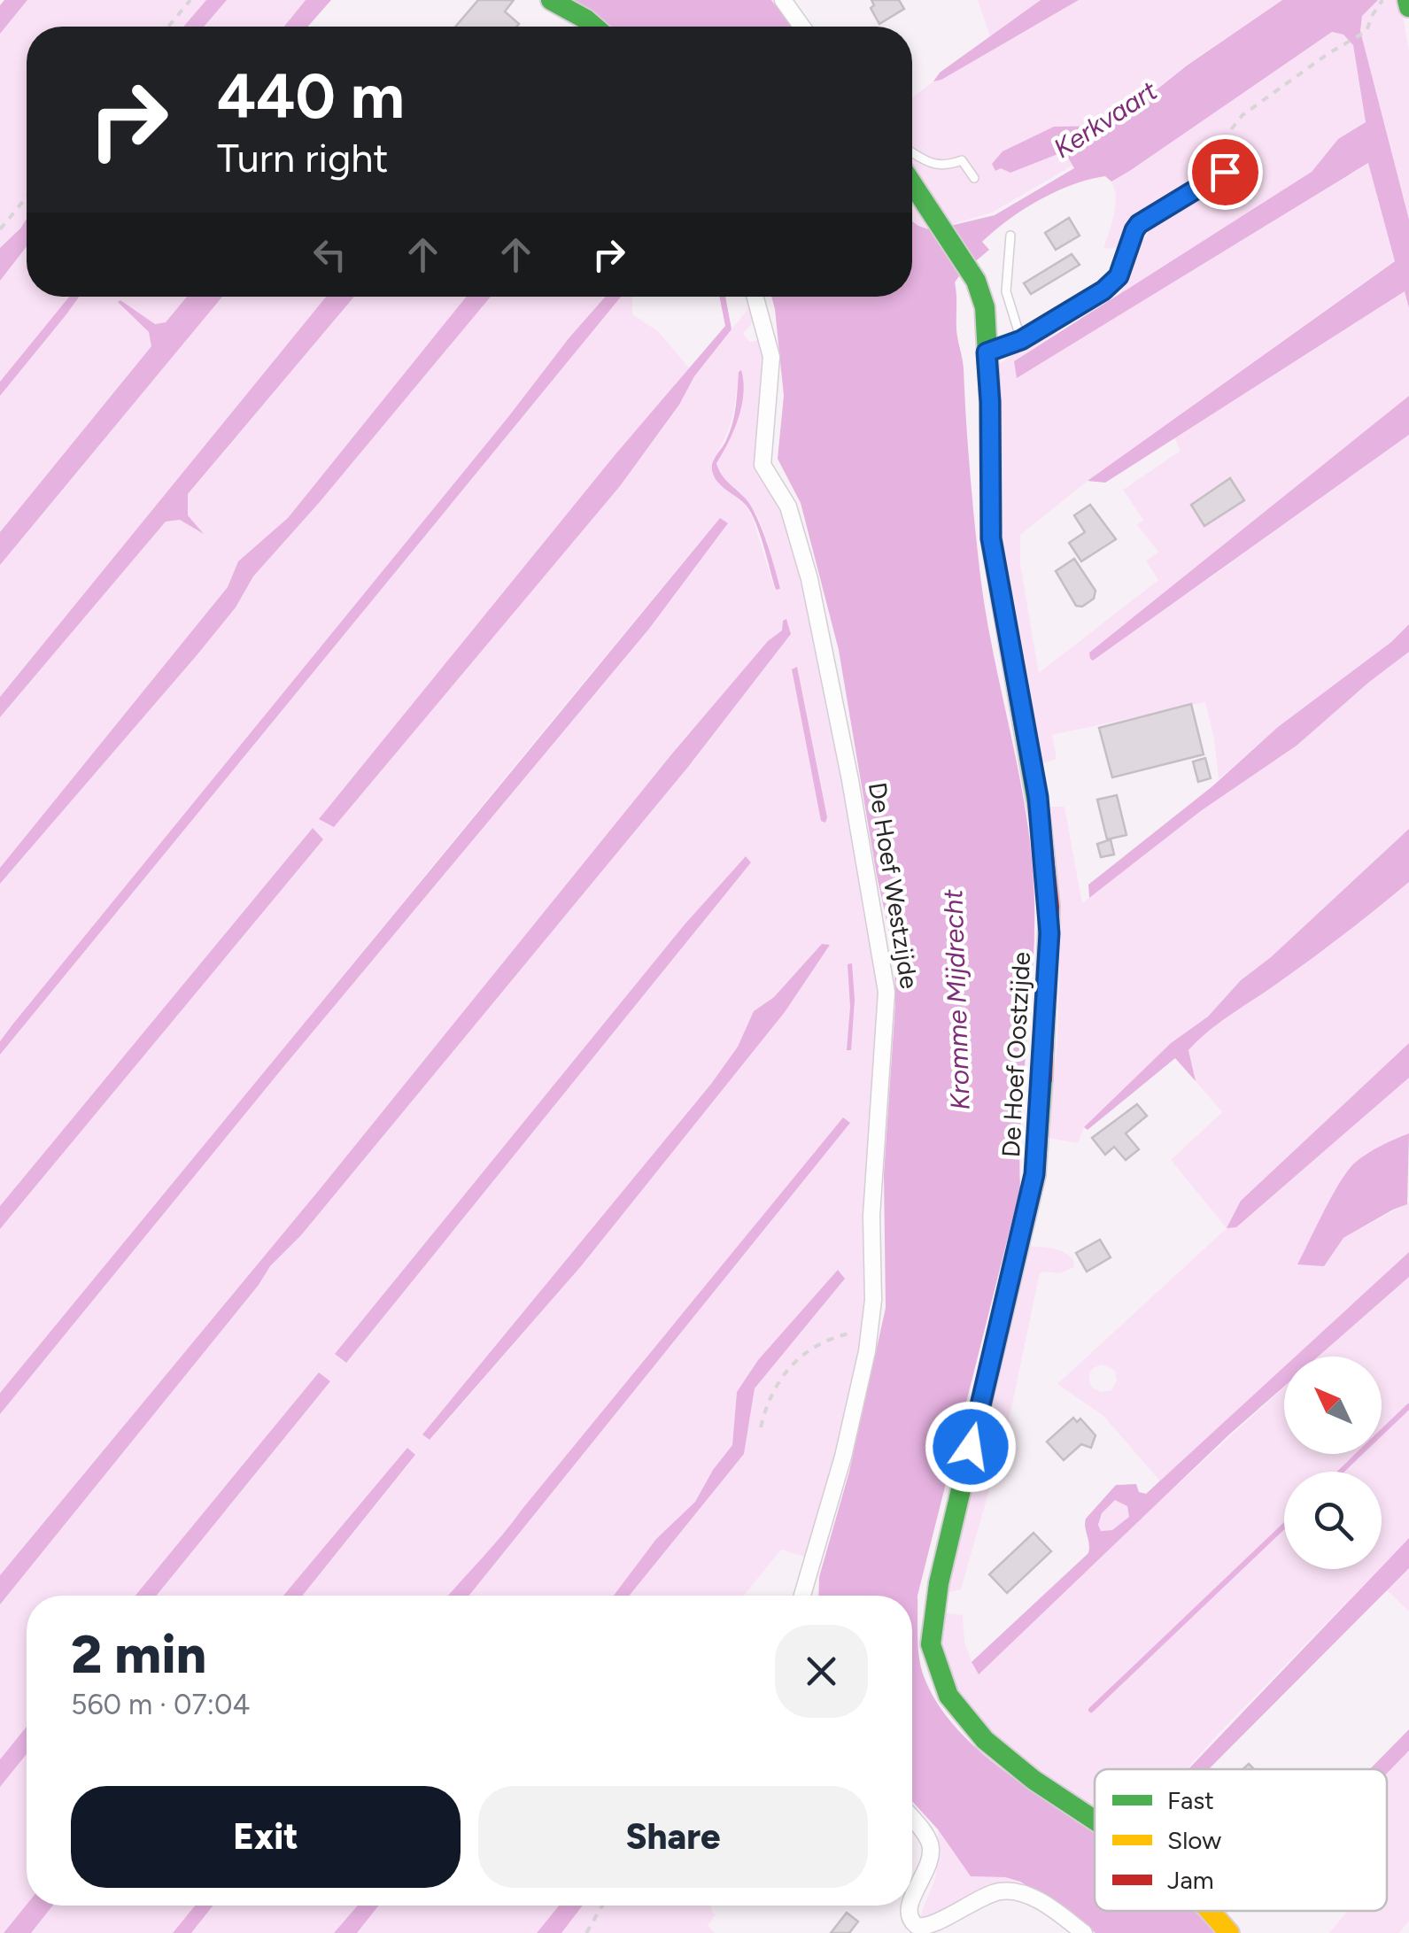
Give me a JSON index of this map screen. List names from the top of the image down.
{
  "streets": {
    "street": ["De Hoef Westzijde", "De Hoef Oostzijde"]
  },
  "water": ["Kerkvaart", "Kromme Mijdrecht"],
  "legend": ["Fast", "Slow", "Jam"],
  "north": "top left",
  "page": {
    "turn": ["440 m", "Turn right"],
    "heading": ["2 min", "560 m · 07:04"],
    "buttons": ["Exit", "Share"]
  }
}
